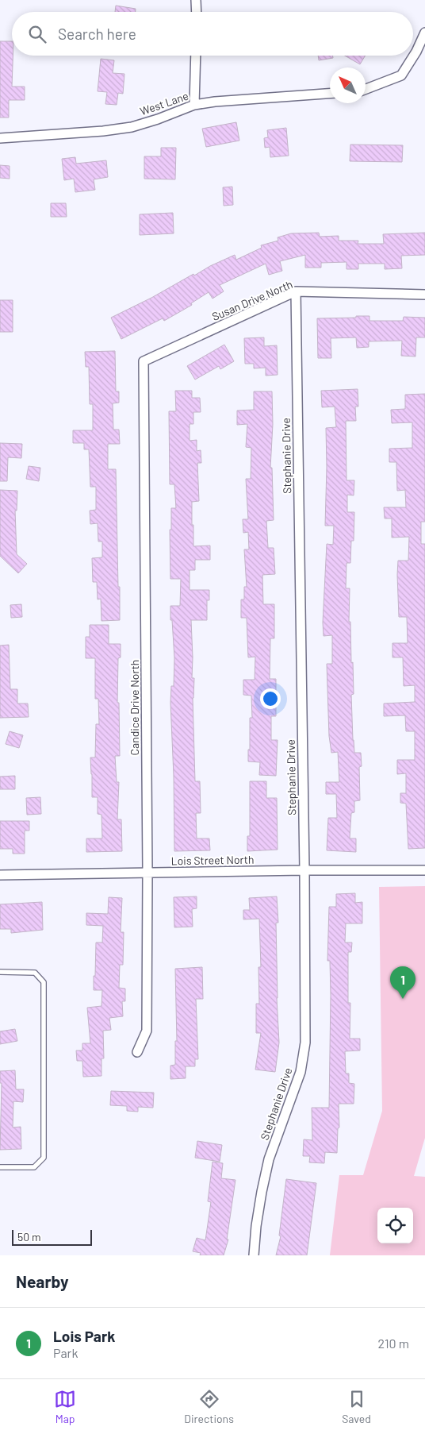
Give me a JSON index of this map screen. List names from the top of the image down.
{
  "streets": {
    "street": [
      "West Lane",
      "Susan Drive North",
      "Stephanie Drive",
      "Candice Drive North",
      "Lois Street North"
    ]
  },
  "crossings": [
    ["Susan Drive North", "Stephanie Drive"],
    ["Susan Drive North", "Candice Drive North"],
    ["Stephanie Drive", "Lois Street North"],
    ["Candice Drive North", "Lois Street North"]
  ],
  "scale_bar": "50 m",
  "north": "top left",
  "page": {
    "search": "Search here",
    "pins": "1",
    "scale": "50 m",
    "heading": "Nearby",
    "list": [
      {
        "mark": "1",
        "name": "Lois Park",
        "note": "Park",
        "value": "210 m"
      }
    ],
    "nav": ["Map", "Directions", "Saved"]
  }
}
